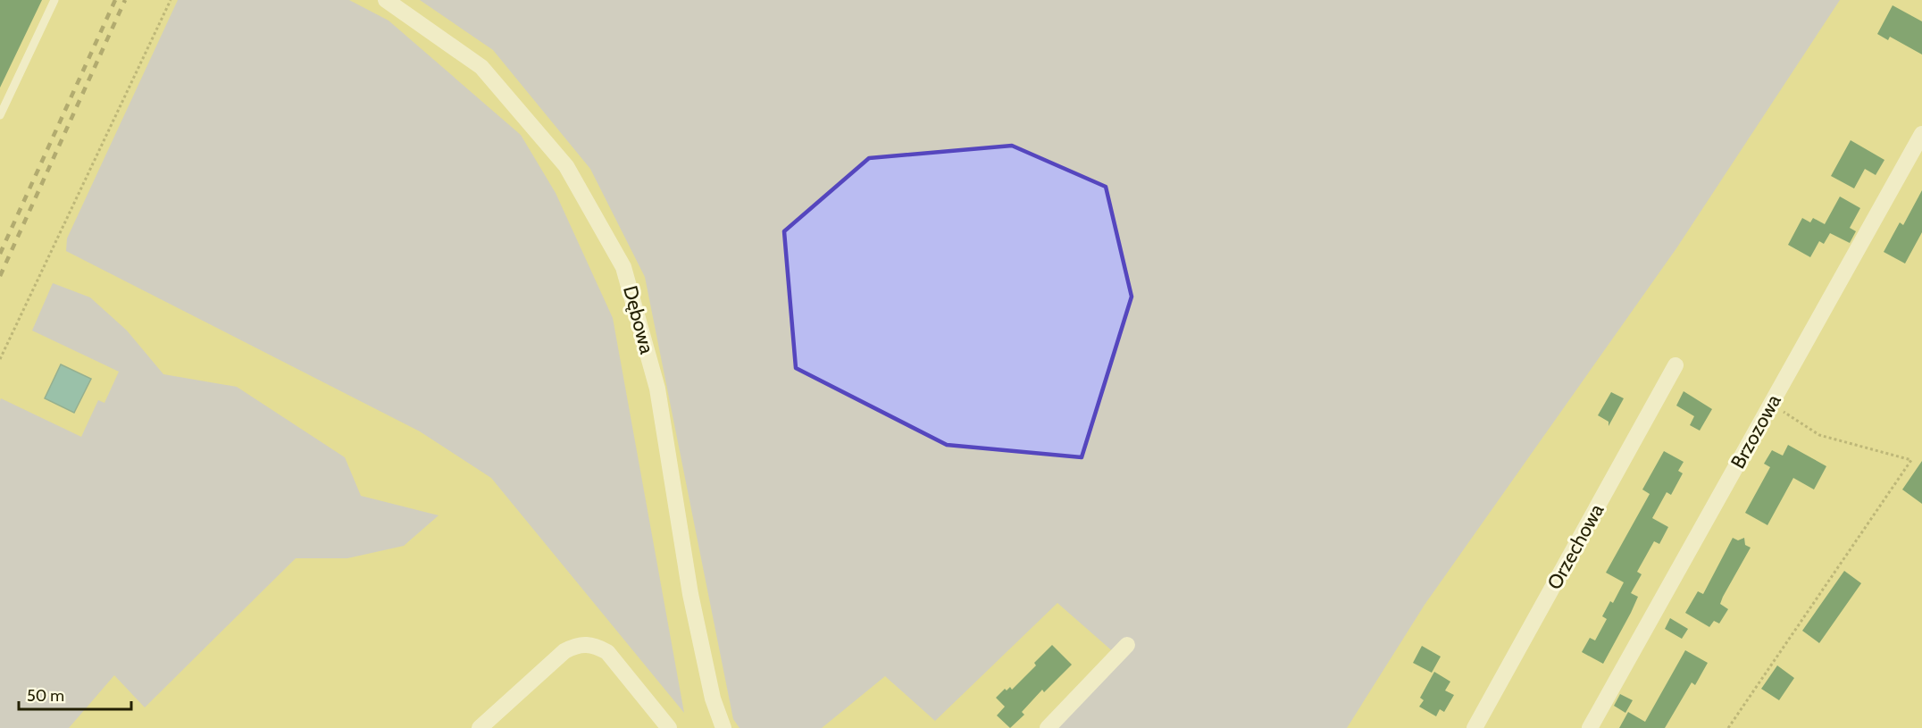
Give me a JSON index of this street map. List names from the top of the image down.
{
  "streets": {
    "street": ["Dębowa", "Brzozowa", "Orzechowa"]
  },
  "scale_bar": "50 m"
}
